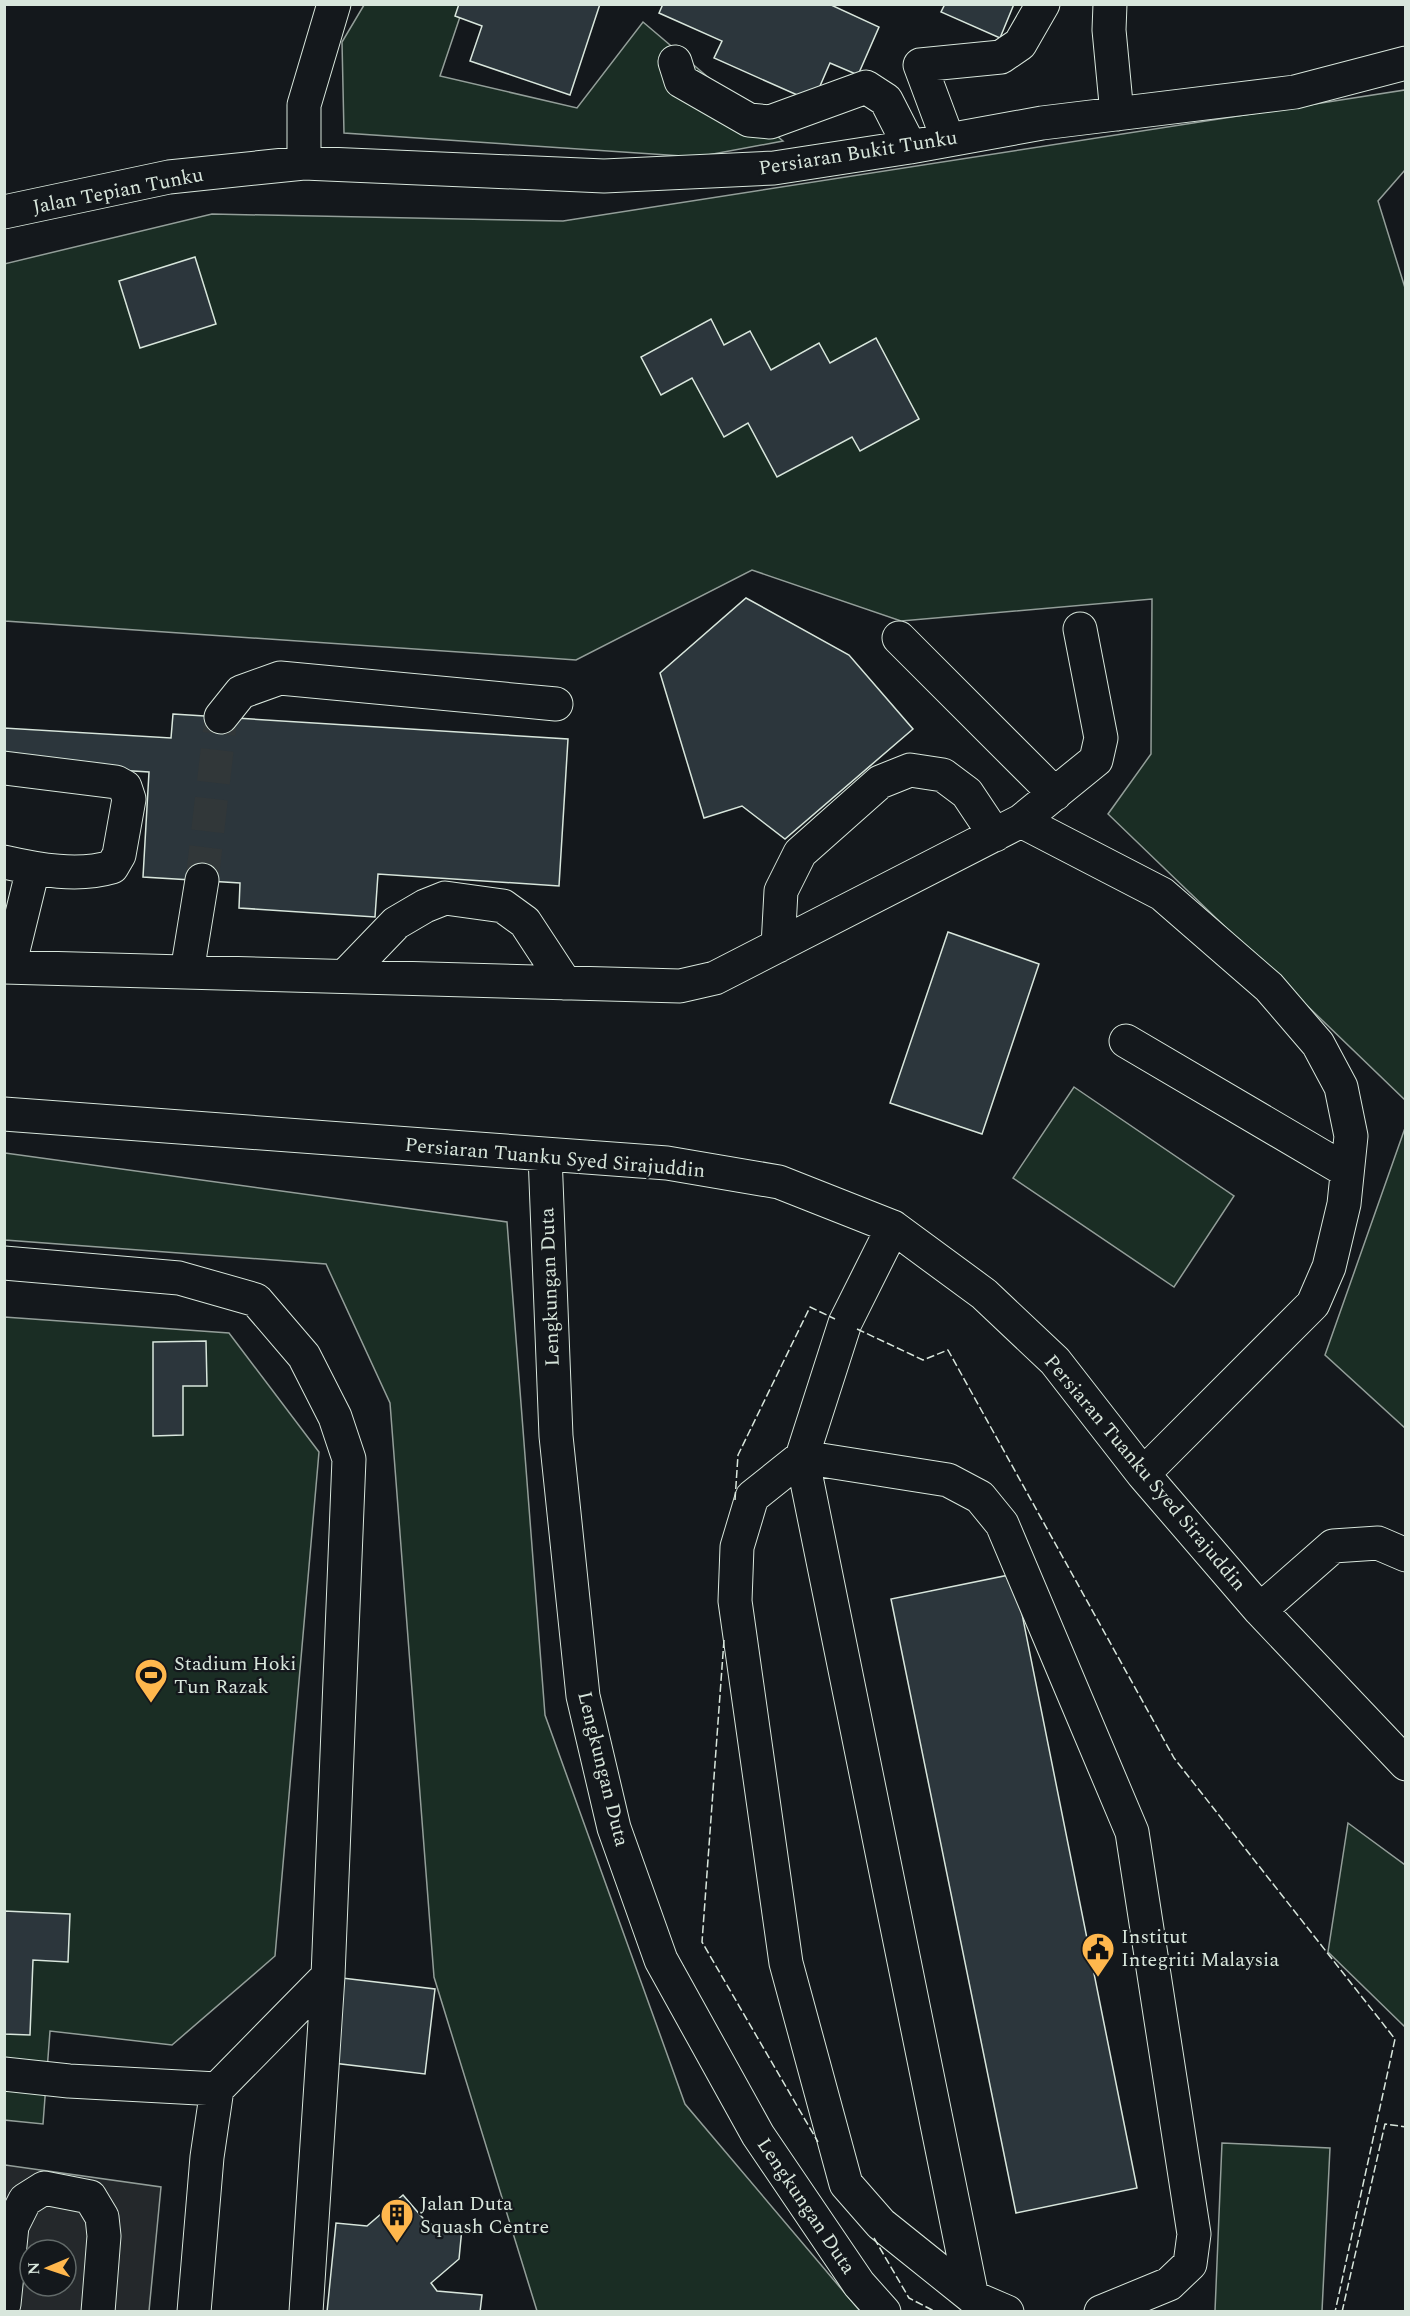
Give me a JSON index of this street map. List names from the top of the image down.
{
  "streets": {
    "street": [
      "Persiaran Bukit Tunku",
      "Jalan Tepian Tunku",
      "Persiaran Tuanku Syed Sirajuddin",
      "Lengkungan Duta"
    ]
  },
  "crossings": [
    ["Persiaran Bukit Tunku", "Jalan Tepian Tunku"],
    ["Persiaran Tuanku Syed Sirajuddin", "Lengkungan Duta"]
  ],
  "places": {
    "sports": ["Stadium Hoki Tun Razak"],
    "public building": ["Institut Integriti Malaysia"],
    "building": ["Jalan Duta Squash Centre"]
  },
  "north": "left"
}
